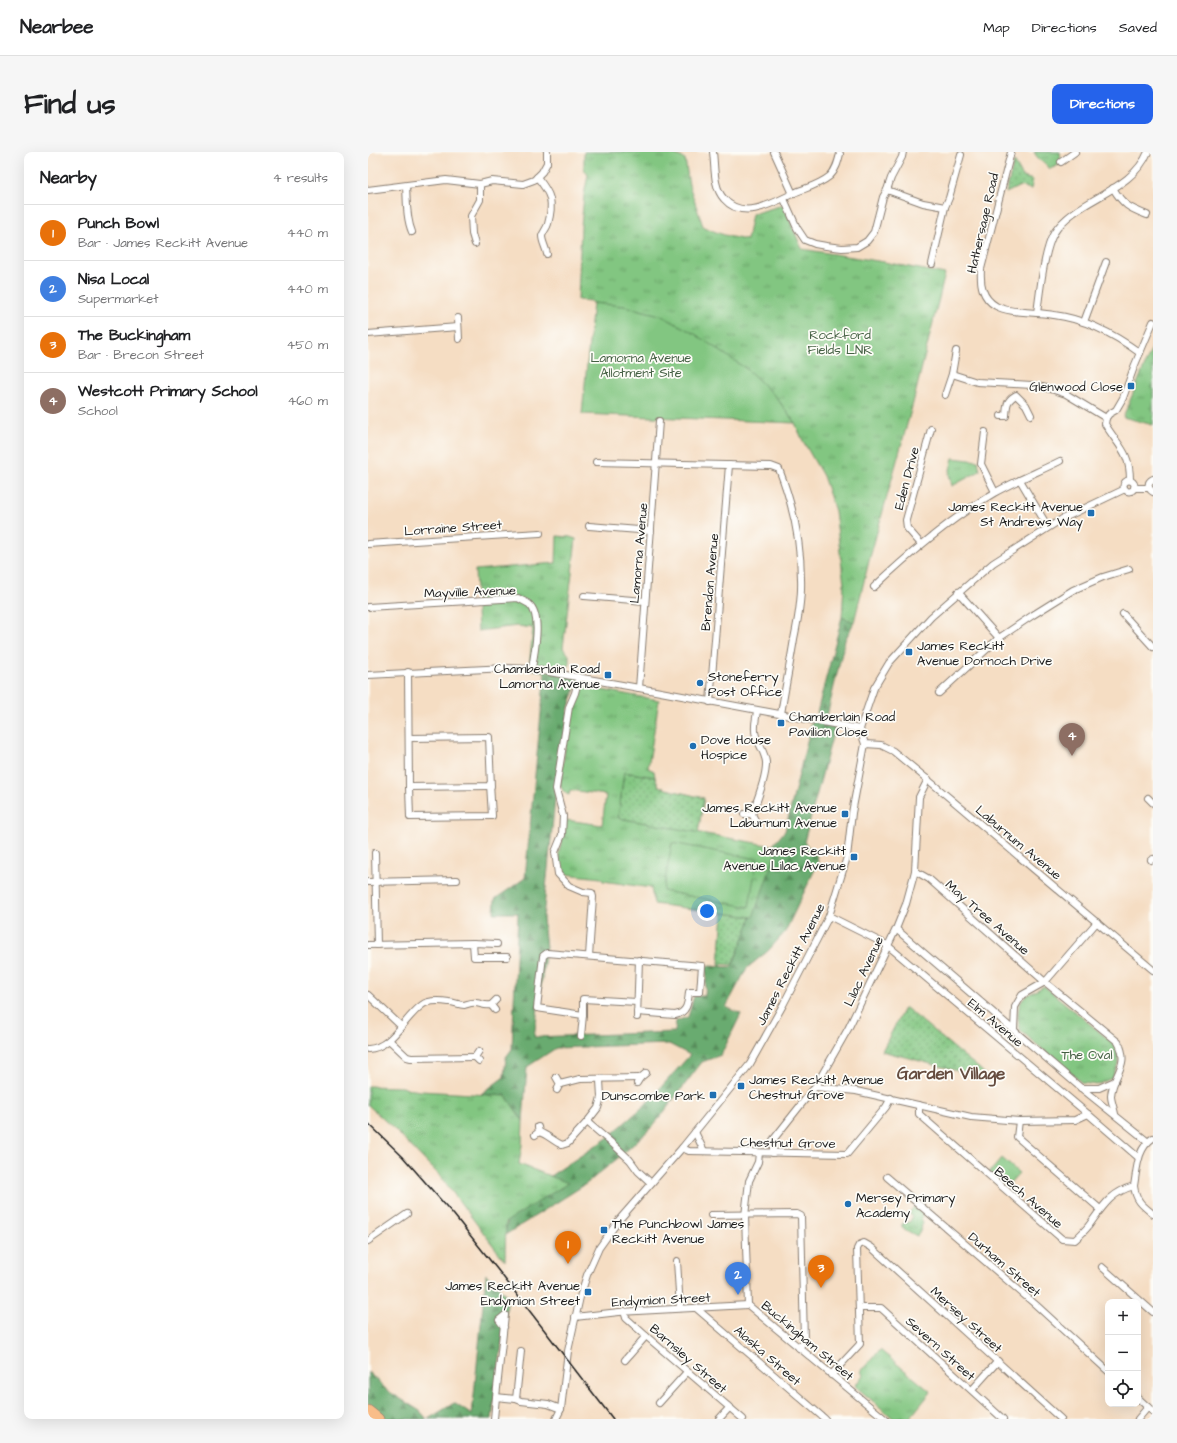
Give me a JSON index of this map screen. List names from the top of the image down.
{
  "streets": {
    "street": [
      "Hathersage Road",
      "Eden Drive",
      "Lorraine Street",
      "Lamorna Avenue",
      "Brendon Avenue",
      "Mayville Avenue",
      "Laburnum Avenue",
      "May Tree Avenue",
      "James Reckitt Avenue",
      "Lilac Avenue",
      "Elm Avenue",
      "Chestnut Grove",
      "Beech Avenue",
      "Durham Street",
      "Endymion Street",
      "Mersey Street",
      "Buckingham Street",
      "Severn Street",
      "Alaska Street",
      "Barnsley Street"
    ]
  },
  "crossings": [
    ["Laburnum Avenue", "James Reckitt Avenue"],
    ["Laburnum Avenue", "Lilac Avenue"],
    ["May Tree Avenue", "Lilac Avenue"],
    ["James Reckitt Avenue", "Elm Avenue"],
    ["James Reckitt Avenue", "Chestnut Grove"],
    ["James Reckitt Avenue", "Endymion Street"],
    ["Lilac Avenue", "Elm Avenue"],
    ["Lilac Avenue", "Chestnut Grove"],
    ["Endymion Street", "Buckingham Street"],
    ["Endymion Street", "Alaska Street"],
    ["Endymion Street", "Barnsley Street"],
    ["Mersey Street", "Severn Street"]
  ],
  "districts": ["Garden Village"],
  "parks": ["Rockford Fields LNR", "Lamorna Avenue Allotment Site", "The Oval"],
  "places": {
    "transit": [
      "Glenwood Close",
      "James Reckitt Avenue St Andrews Way",
      "James Reckitt Avenue Dornoch Drive",
      "Chamberlain Road Lamorna Avenue",
      "Chamberlain Road Pavilion Close",
      "James Reckitt Avenue Laburnum Avenue",
      "James Reckitt Avenue Lilac Avenue",
      "James Reckitt Avenue Chestnut Grove",
      "Dunscombe Park",
      "The Punchbowl James Reckitt Avenue",
      "James Reckitt Avenue Endymion Street"
    ],
    "other": ["Stoneferry Post Office", "Dove House Hospice", "Mersey Primary Academy"]
  },
  "page": {
    "header": "Nearbee",
    "nav": ["Map", "Directions", "Saved"],
    "buttons": "Directions",
    "title": "Find us",
    "heading": ["Nearby", "4 results"],
    "list": [
      {
        "mark": "1",
        "name": "Punch Bowl",
        "note": "Bar · James Reckitt Avenue",
        "value": "440 m"
      },
      {
        "mark": "2",
        "name": "Nisa Local",
        "note": "Supermarket",
        "value": "440 m"
      },
      {
        "mark": "3",
        "name": "The Buckingham",
        "note": "Bar · Brecon Street",
        "value": "450 m"
      },
      {
        "mark": "4",
        "name": "Westcott Primary School",
        "note": "School",
        "value": "460 m"
      }
    ],
    "pins": [
      "4",
      "1",
      "3",
      "2"
    ],
    "map_buttons": ["+", "−"]
  }
}
